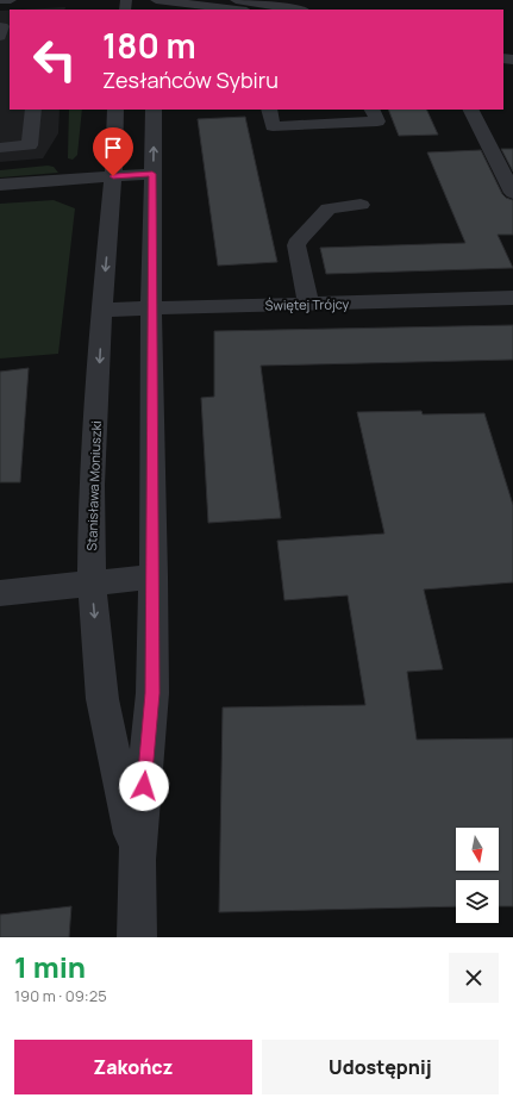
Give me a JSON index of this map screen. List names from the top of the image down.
{
  "streets": {
    "street": ["Świętej Trójcy", "Stanisława Moniuszki"]
  },
  "crossings": [
    ["Świętej Trójcy", "Stanisława Moniuszki"]
  ],
  "north": "bottom",
  "page": {
    "turn": ["180 m", "Zesłańców Sybiru"],
    "heading": ["1 min", "190 m · 09:25"],
    "buttons": ["Zakończ", "Udostępnij"]
  }
}
